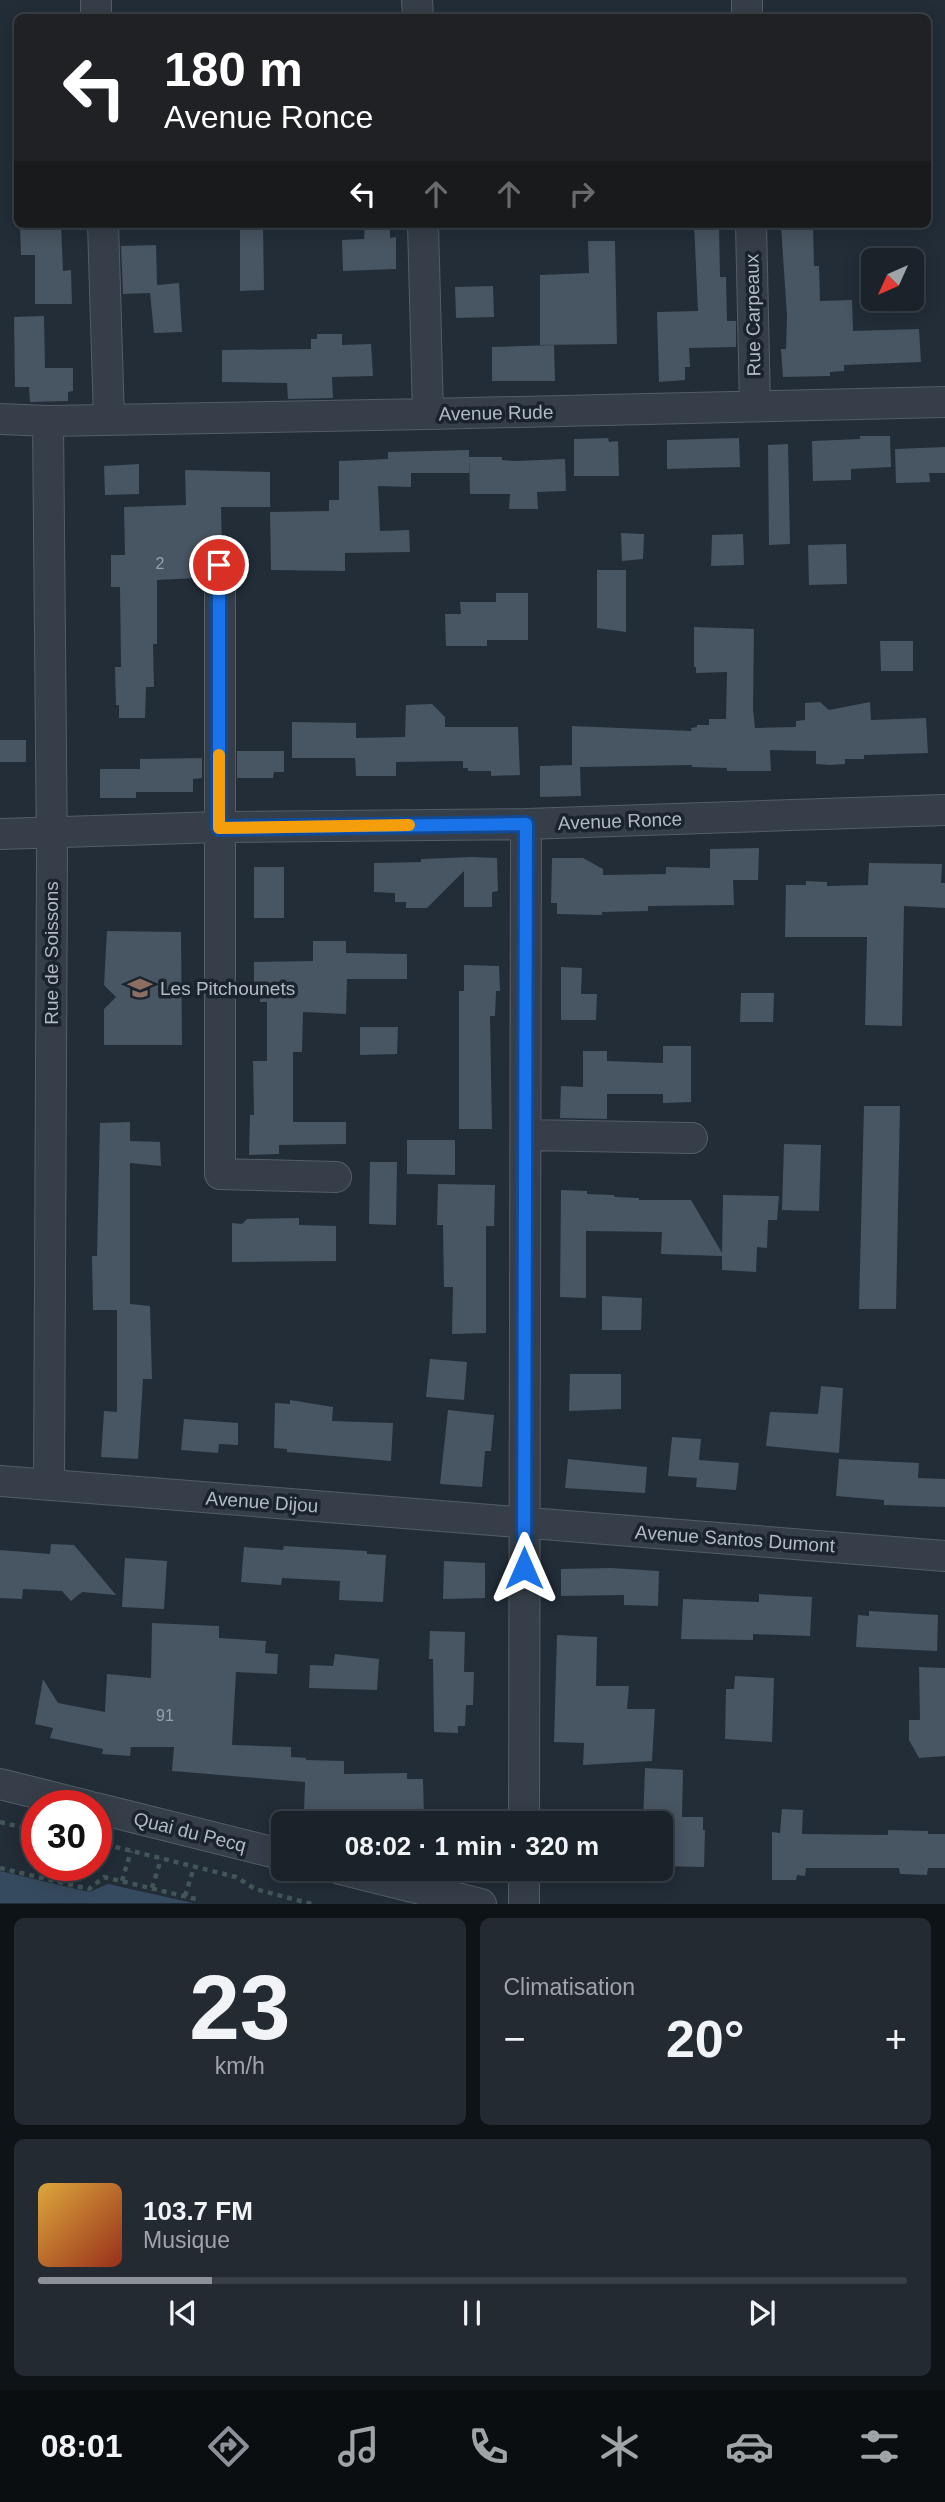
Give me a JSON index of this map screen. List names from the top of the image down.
{
  "streets": {
    "street": [
      "Rue Carpeaux",
      "Avenue Rude",
      "Avenue Ronce",
      "Rue de Soissons",
      "Avenue Dijou",
      "Avenue Santos Dumont",
      "Quai du Pecq"
    ]
  },
  "crossings": [
    ["Rue Carpeaux", "Avenue Rude"],
    ["Avenue Rude", "Rue de Soissons"],
    ["Avenue Ronce", "Rue de Soissons"],
    ["Rue de Soissons", "Avenue Dijou"],
    ["Avenue Dijou", "Avenue Santos Dumont"]
  ],
  "places": {
    "school or university": ["Les Pitchounets"]
  },
  "house_numbers": ["2", "91"],
  "north": "bottom left",
  "page": {
    "turn": ["180 m", "Avenue Ronce"],
    "limit": "30",
    "trip": "08:02 · 1 min · 320 m",
    "tile": [
      ["23", "km/h"],
      "Climatisation"
    ],
    "heat": ["−", "20°", "+"],
    "song": ["103.7 FM", "Musique"],
    "tabs": "08:01"
  }
}
